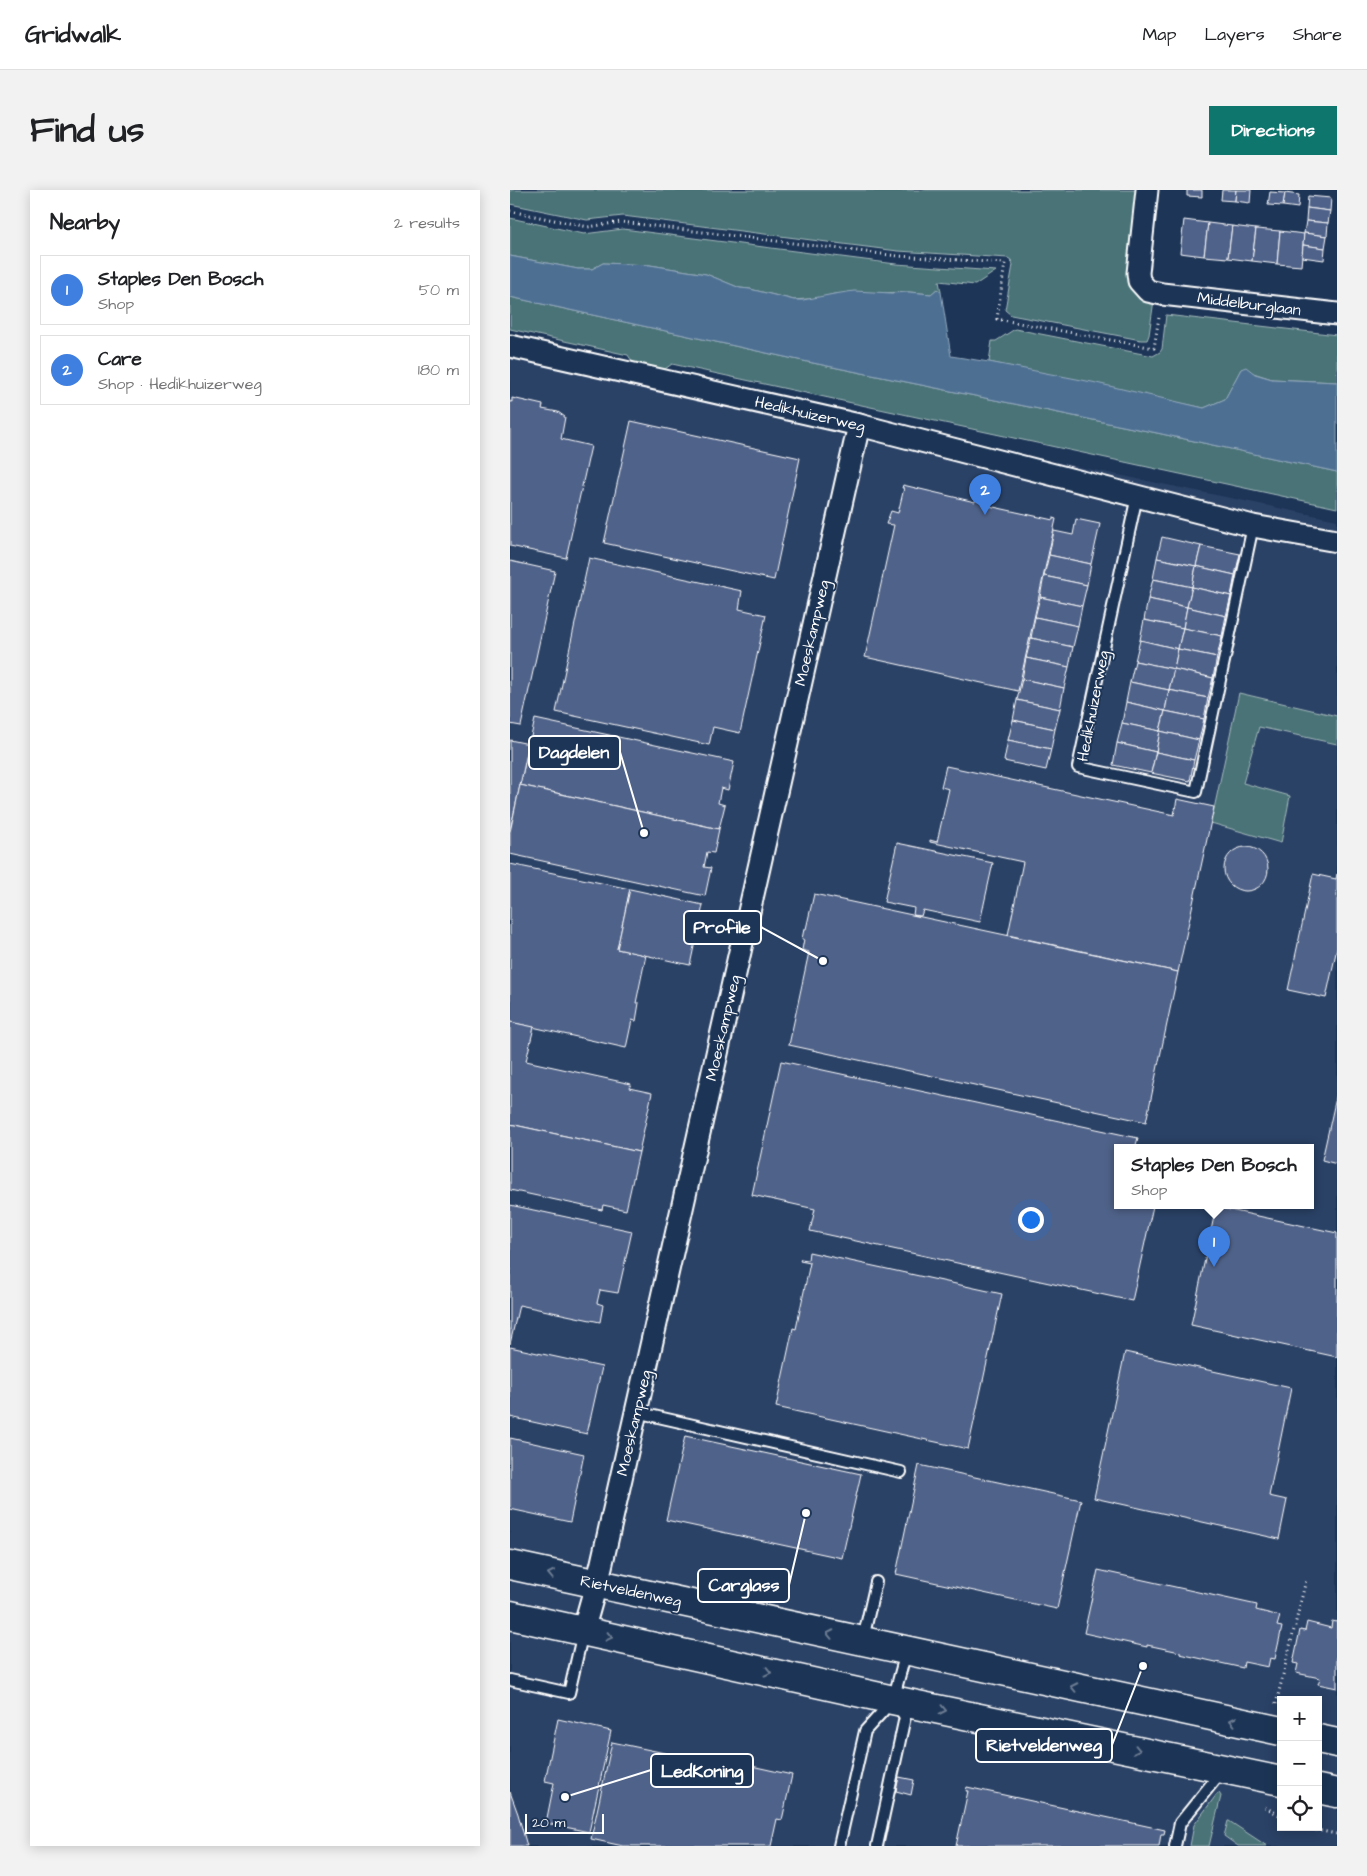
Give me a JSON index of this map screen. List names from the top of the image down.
{
  "streets": {
    "main road": ["Rietveldenweg"],
    "street": ["Middelburglaan", "Hedikhuizerweg", "Moeskampweg"]
  },
  "crossings": [
    ["Hedikhuizerweg", "Moeskampweg"],
    ["Moeskampweg", "Rietveldenweg"]
  ],
  "places": [
    "Dagdelen",
    "Profile",
    "Carglass",
    "Rietveldenweg",
    "LedKoning"
  ],
  "scale_bar": "20 m",
  "page": {
    "header": "Gridwalk",
    "nav": ["Map", "Layers", "Share"],
    "title": "Find us",
    "buttons": "Directions",
    "heading": ["Nearby", "2 results"],
    "list": [
      {
        "mark": "1",
        "name": "Staples Den Bosch",
        "note": "Shop",
        "value": "50 m"
      },
      {
        "mark": "2",
        "name": "Care",
        "note": "Shop · Hedikhuizerweg",
        "value": "180 m"
      }
    ],
    "pins": ["2", "1"],
    "popup": ["Staples Den Bosch", "Shop"],
    "map_buttons": ["+", "−"],
    "scale": "20 m"
  }
}
